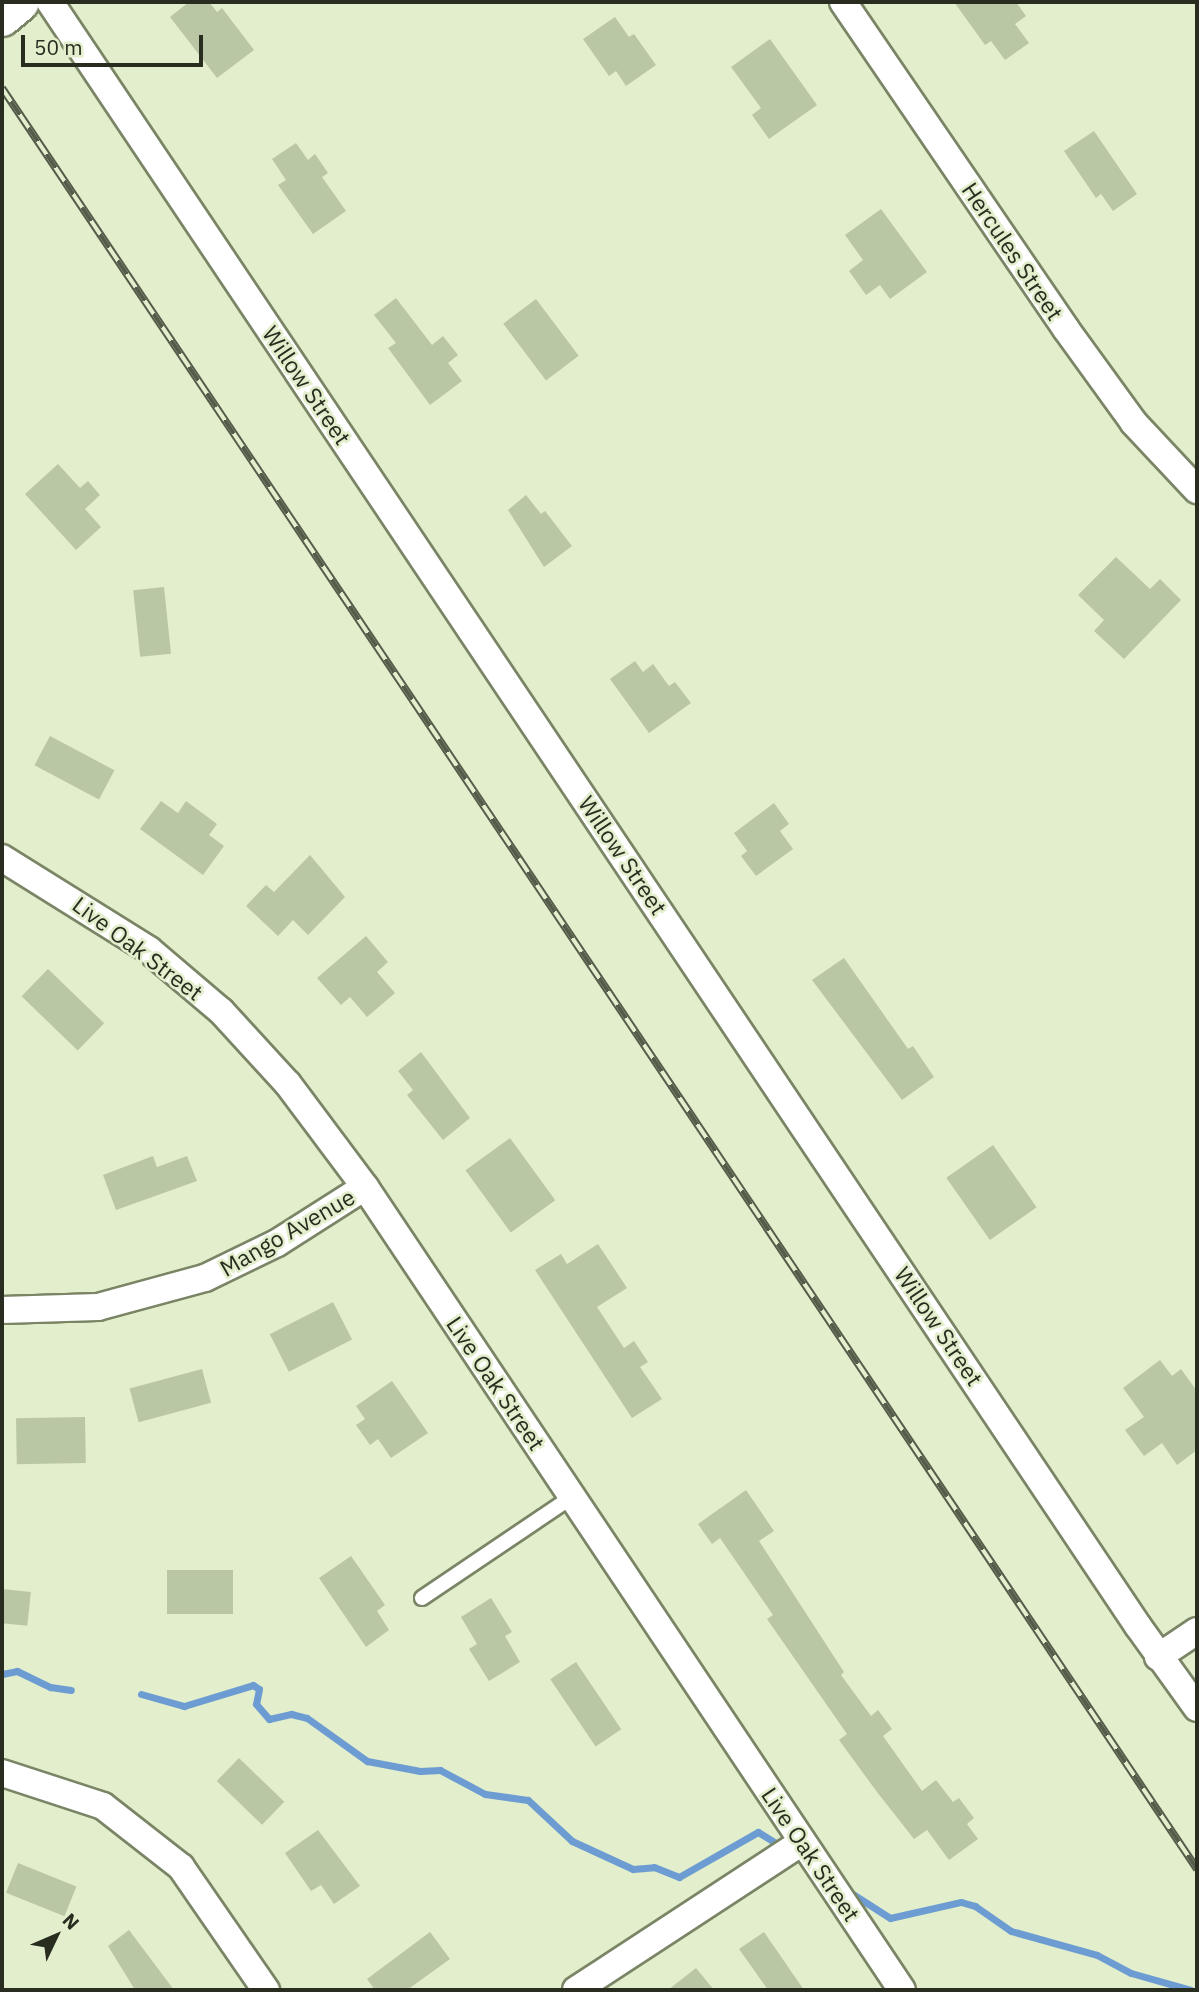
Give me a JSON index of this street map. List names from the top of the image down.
{
  "streets": {
    "street": [
      "Hercules Street",
      "Willow Street",
      "Live Oak Street",
      "Mango Avenue"
    ]
  },
  "crossings": [
    ["Live Oak Street", "Mango Avenue"]
  ],
  "scale_bar": "50 m",
  "north": "top right"
}
